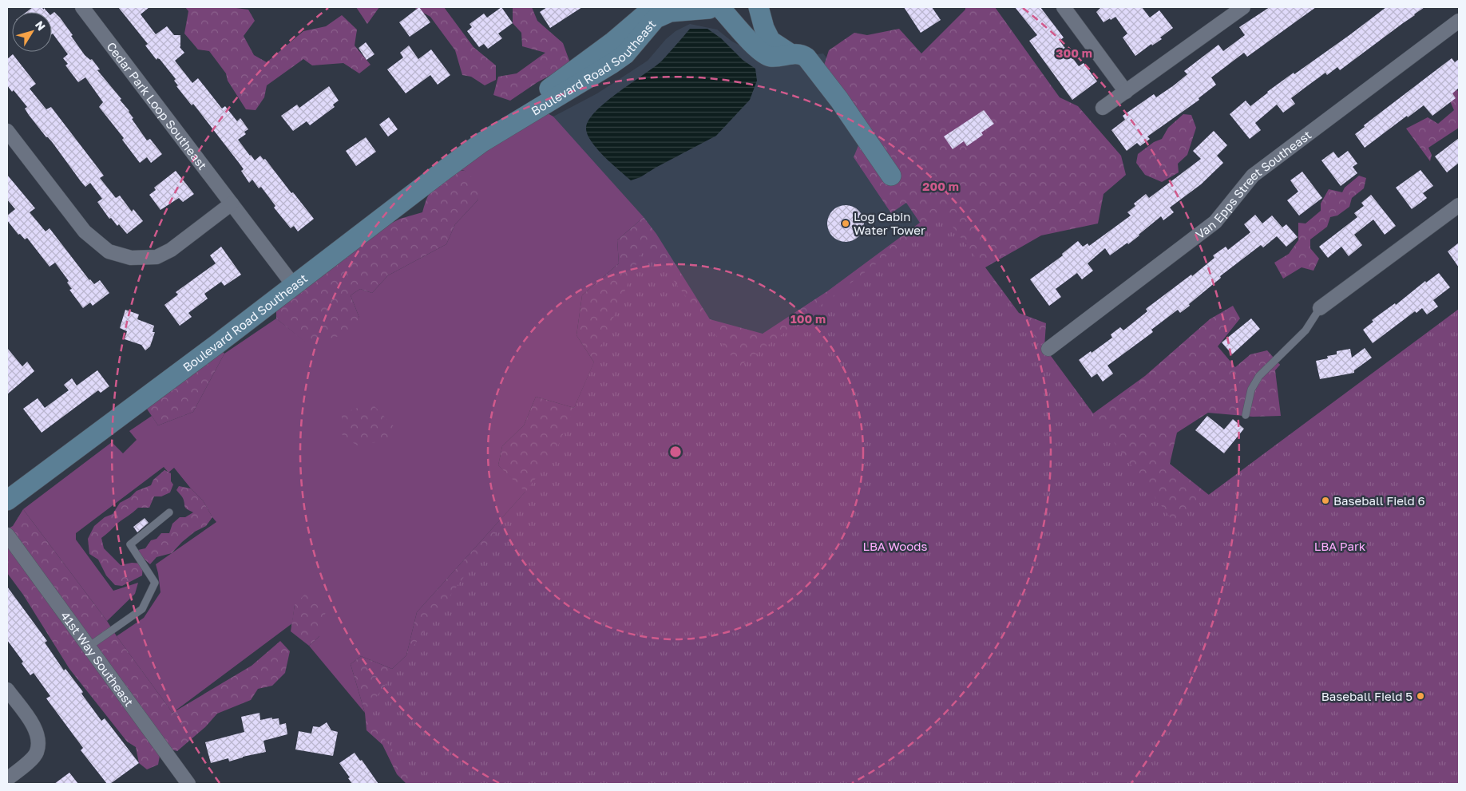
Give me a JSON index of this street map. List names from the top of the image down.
{
  "streets": {
    "street": [
      "Boulevard Road Southeast",
      "Cedar Park Loop Southeast",
      "Van Epps Street Southeast",
      "41st Way Southeast"
    ]
  },
  "crossings": [
    ["Boulevard Road Southeast", "Cedar Park Loop Southeast"]
  ],
  "parks": ["LBA Woods", "LBA Park"],
  "places": ["Log Cabin Water Tower", "Baseball Field 6", "Baseball Field 5"],
  "north": "top right",
  "rings": ["300 m", "200 m", "100 m"]
}
